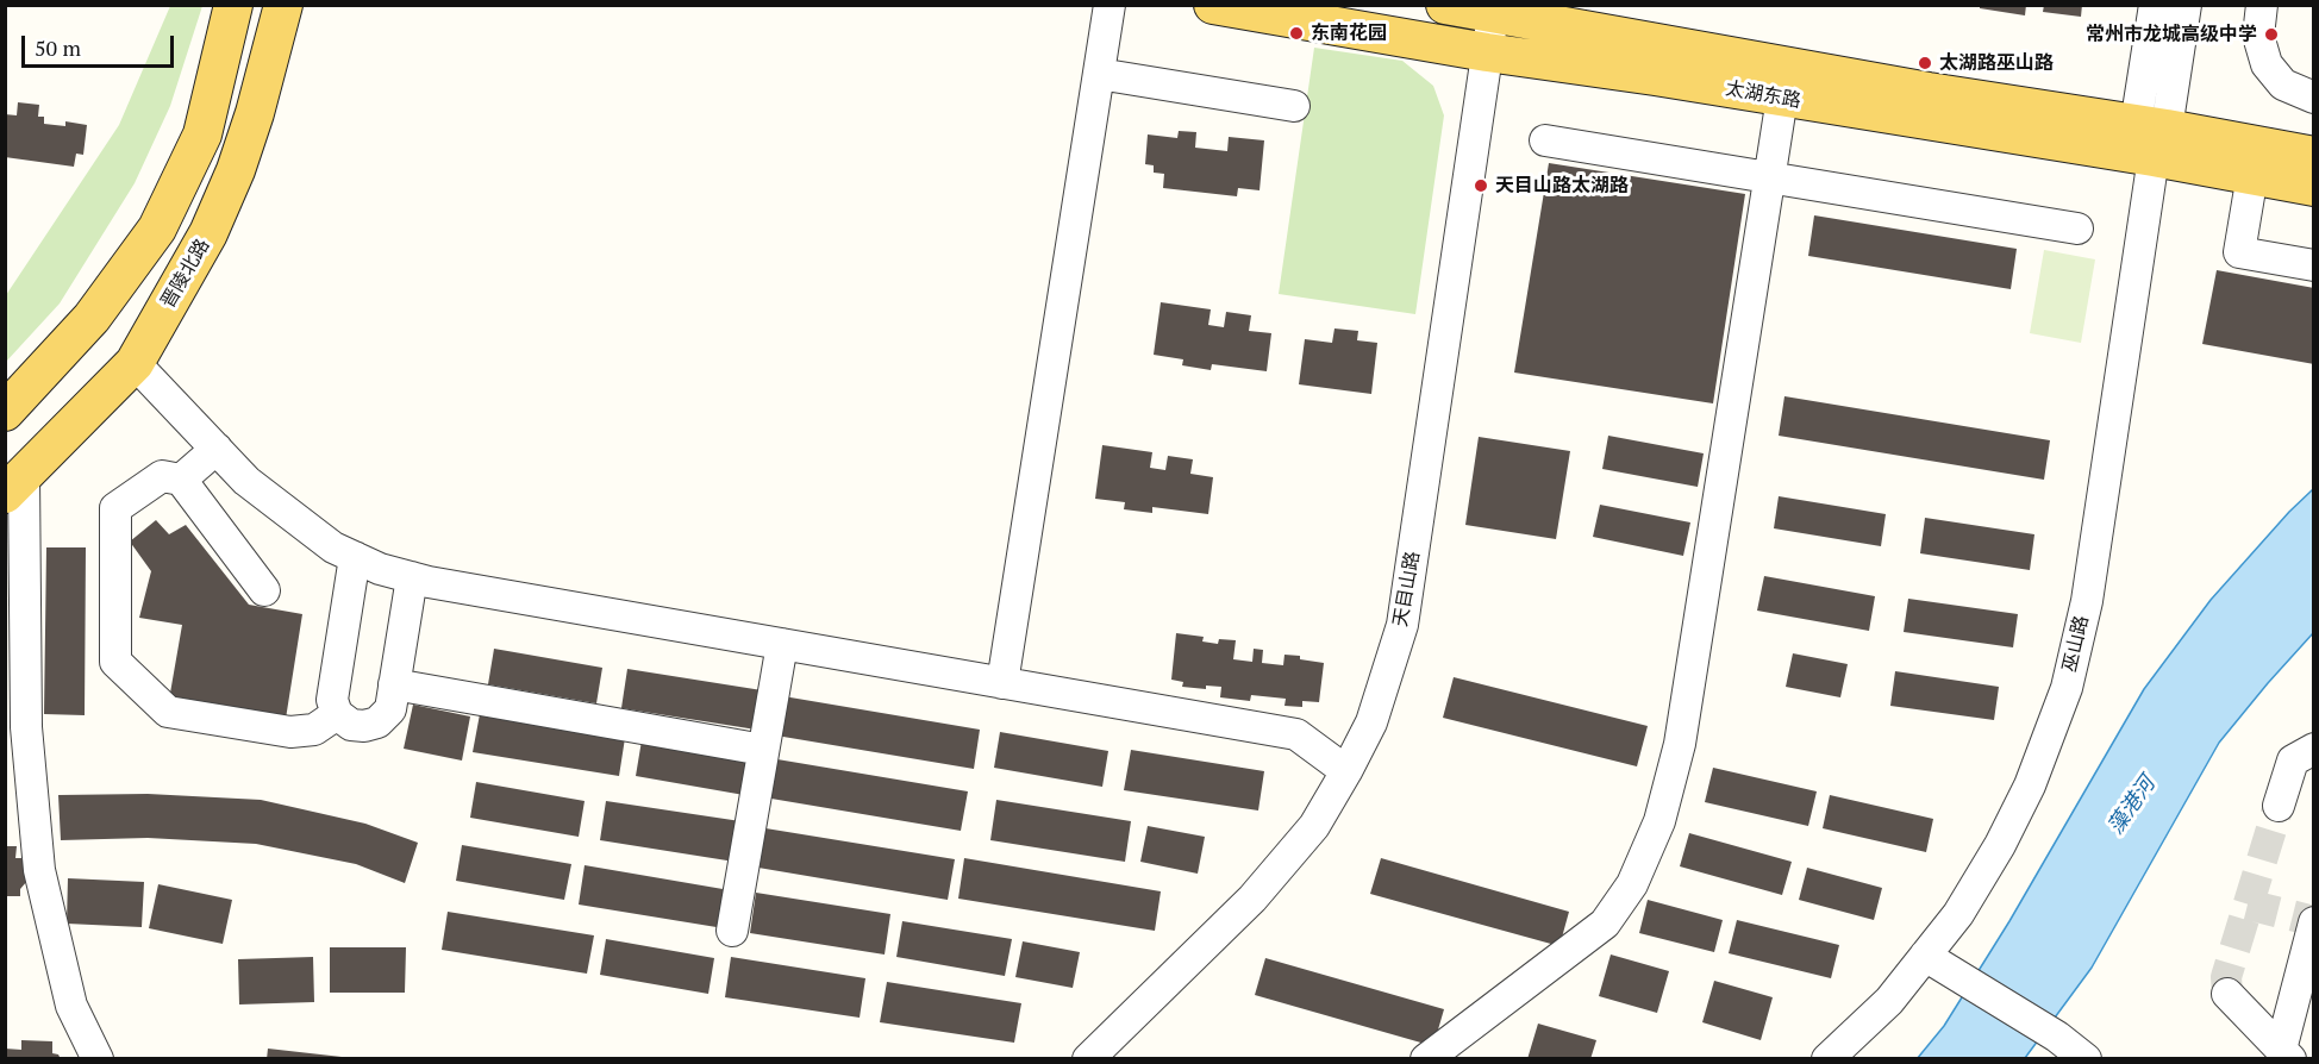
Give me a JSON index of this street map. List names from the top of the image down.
{
  "streets": {
    "main road": ["太湖东路", "晋陵北路"],
    "street": ["天目山路", "巫山路"]
  },
  "crossings": [
    ["太湖东路", "天目山路"],
    ["太湖东路", "巫山路"]
  ],
  "water": ["藻港河"],
  "places": [
    "东南花园",
    "常州市龙城高级中学",
    "太湖路巫山路",
    "天目山路太湖路"
  ],
  "scale_bar": "50 m"
}
